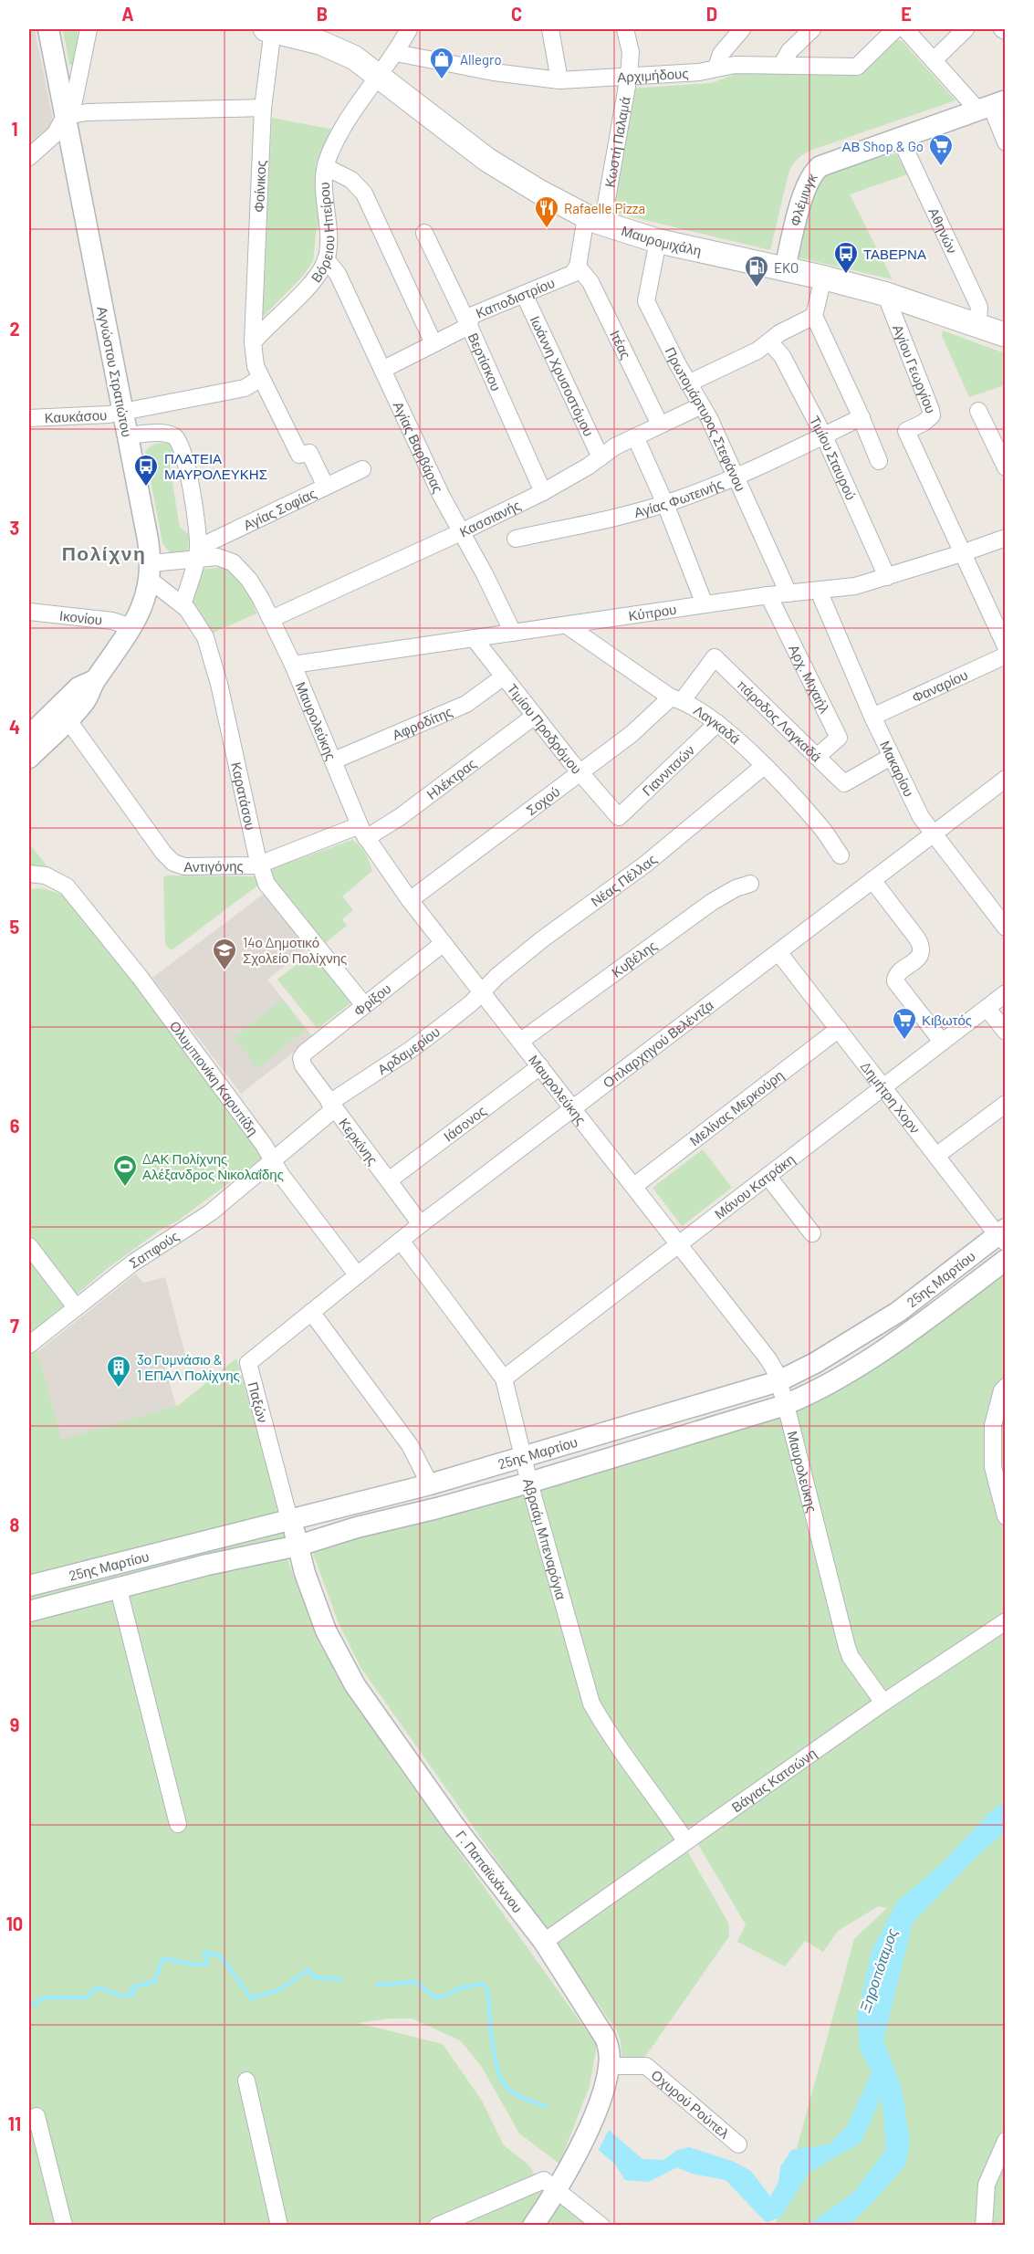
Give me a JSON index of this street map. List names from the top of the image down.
{
  "streets": {
    "main road": ["Μαυρομιχάλη"],
    "street": [
      "Αρχιμήδους",
      "Κωστή Παλαμά",
      "Φοίνικος",
      "Φλέμινγκ",
      "Αθηνών",
      "Βόρειου Ηπείρου",
      "Καποδιστρίου",
      "Ιτέας",
      "Βερτίσκου",
      "Αγίου Γεωργίου",
      "Αγνώστου Στρατιώτου",
      "Ιωάννη Χρυσοστόμου",
      "Καυκάσου",
      "Πρωτομάρτυρος Στεφάνου",
      "Αγίας Βαρβάρας",
      "Τιμίου Σταυρού",
      "Αγίας Φωτεινής",
      "Αγίας Σοφίας",
      "Κασσιανής",
      "Κύπρου",
      "Ικονίου",
      "Αρχ. Μιχαήλ",
      "Φαναρίου",
      "πάροδος Λαγκαδά",
      "Μαυρολεύκης",
      "Αφροδίτης",
      "Λαγκαδά",
      "Τιμίου Προδρόμου",
      "Μακαρίου",
      "Γιαννιτσών",
      "Ηλέκτρας",
      "Καρατάσου",
      "Σοχού",
      "Αντιγόνης",
      "Νέας Πέλλας",
      "Κυβέλης",
      "Φρίξου",
      "Οπλαρχηγού Βελέντζα",
      "Αρδαμερίου",
      "Ολυμπιονίκη Καρυπίδη",
      "Δημήτρη Χορν",
      "Μελίνας Μερκούρη",
      "Ιάσoνος",
      "Κερκίνης",
      "Μάνου Κατράκη",
      "Σαπφούς",
      "25ης Μαρτίου",
      "Παξών",
      "Αβραάμ Μπεναρόγια",
      "Βάγιας Κατσώνη",
      "Γ. Παπαϊωάννου",
      "Οχυρού Ρούπελ"
    ]
  },
  "crossings": [
    ["Αρχιμήδους", "Κωστή Παλαμά"],
    ["Αρχιμήδους", "Βόρειου Ηπείρου"],
    ["Κωστή Παλαμά", "Μαυρομιχάλη"],
    ["Φοίνικος", "Βόρειου Ηπείρου"],
    ["Φοίνικος", "Μαυρομιχάλη"],
    ["Φλέμινγκ", "Αθηνών"],
    ["Φλέμινγκ", "Μαυρομιχάλη"],
    ["Αθηνών", "Μαυρομιχάλη"],
    ["Βόρειου Ηπείρου", "Μαυρομιχάλη"],
    ["Βόρειου Ηπείρου", "Αγίας Βαρβάρας"],
    ["Μαυρομιχάλη", "Αγίου Γεωργίου"],
    ["Μαυρομιχάλη", "Πρωτομάρτυρος Στεφάνου"],
    ["Καποδιστρίου", "Ιτέας"],
    ["Καποδιστρίου", "Βερτίσκου"],
    ["Καποδιστρίου", "Ιωάννη Χρυσοστόμου"],
    ["Καποδιστρίου", "Αγίας Βαρβάρας"],
    ["Ιτέας", "Κασσιανής"],
    ["Βερτίσκου", "Κασσιανής"],
    ["Αγίου Γεωργίου", "Κύπρου"],
    ["Αγνώστου Στρατιώτου", "Καυκάσου"],
    ["Αγνώστου Στρατιώτου", "Ικονίου"],
    ["Αγνώστου Στρατιώτου", "Μαυρολεύκης"],
    ["Αγνώστου Στρατιώτου", "Καρατάσου"],
    ["Αγνώστου Στρατιώτου", "Αντιγόνης"],
    ["Ιωάννη Χρυσοστόμου", "Κασσιανής"],
    ["Πρωτομάρτυρος Στεφάνου", "Αγίας Φωτεινής"],
    ["Πρωτομάρτυρος Στεφάνου", "Κασσιανής"],
    ["Πρωτομάρτυρος Στεφάνου", "Κύπρου"],
    ["Αγίας Βαρβάρας", "Κασσιανής"],
    ["Αγίας Βαρβάρας", "Κύπρου"],
    ["Τιμίου Σταυρού", "Αγίας Φωτεινής"],
    ["Τιμίου Σταυρού", "Κύπρου"],
    ["Αγίας Σοφίας", "Μαυρολεύκης"],
    ["Κασσιανής", "Μαυρολεύκης"],
    ["Κύπρου", "Αρχ. Μιχαήλ"],
    ["Κύπρου", "Μαυρολεύκης"],
    ["Κύπρου", "Λαγκαδά"],
    ["Κύπρου", "Τιμίου Προδρόμου"],
    ["Κύπρου", "Μακαρίου"],
    ["Αρχ. Μιχαήλ", "πάροδος Λαγκαδά"],
    ["Φαναρίου", "Μακαρίου"],
    ["πάροδος Λαγκαδά", "Λαγκαδά"],
    ["πάροδος Λαγκαδά", "Μακαρίου"],
    ["πάροδος Λαγκαδά", "Σοχού"],
    ["Μαυρολεύκης", "Αφροδίτης"],
    ["Μαυρολεύκης", "Ηλέκτρας"],
    ["Μαυρολεύκης", "Καρατάσου"],
    ["Μαυρολεύκης", "Σοχού"],
    ["Μαυρολεύκης", "Αντιγόνης"],
    ["Μαυρολεύκης", "Νέας Πέλλας"],
    ["Μαυρολεύκης", "Κυβέλης"],
    ["Μαυρολεύκης", "Φρίξου"],
    ["Μαυρολεύκης", "Οπλαρχηγού Βελέντζα"],
    ["Μαυρολεύκης", "Αρδαμερίου"],
    ["Μαυρολεύκης", "Μελίνας Μερκούρη"],
    ["Μαυρολεύκης", "Ιάσoνος"],
    ["Μαυρολεύκης", "Μάνου Κατράκη"],
    ["Μαυρολεύκης", "25ης Μαρτίου"],
    ["Μαυρολεύκης", "Βάγιας Κατσώνη"],
    ["Αφροδίτης", "Τιμίου Προδρόμου"],
    ["Λαγκαδά", "Γιαννιτσών"],
    ["Λαγκαδά", "Σοχού"],
    ["Λαγκαδά", "Νέας Πέλλας"],
    ["Τιμίου Προδρόμου", "Γιαννιτσών"],
    ["Τιμίου Προδρόμου", "Ηλέκτρας"],
    ["Τιμίου Προδρόμου", "Σοχού"],
    ["Μακαρίου", "Οπλαρχηγού Βελέντζα"],
    ["Ηλέκτρας", "Αντιγόνης"],
    ["Καρατάσου", "Αντιγόνης"],
    ["Καρατάσου", "Φρίξου"],
    ["Νέας Πέλλας", "Αρδαμερίου"],
    ["Φρίξου", "Κερκίνης"],
    ["Οπλαρχηγού Βελέντζα", "Ολυμπιονίκη Καρυπίδη"],
    ["Οπλαρχηγού Βελέντζα", "Δημήτρη Χορν"],
    ["Οπλαρχηγού Βελέντζα", "Κερκίνης"],
    ["Οπλαρχηγού Βελέντζα", "Παξών"],
    ["Οπλαρχηγού Βελέντζα", "Αβραάμ Μπεναρόγια"],
    ["Αρδαμερίου", "Ολυμπιονίκη Καρυπίδη"],
    ["Αρδαμερίου", "Κερκίνης"],
    ["Αρδαμερίου", "Σαπφούς"],
    ["Ολυμπιονίκη Καρυπίδη", "Σαπφούς"],
    ["Δημήτρη Χορν", "Μελίνας Μερκούρη"],
    ["Δημήτρη Χορν", "Μάνου Κατράκη"],
    ["Δημήτρη Χορν", "25ης Μαρτίου"],
    ["Ιάσoνος", "Κερκίνης"],
    ["Μάνου Κατράκη", "Αβραάμ Μπεναρόγια"],
    ["25ης Μαρτίου", "Παξών"],
    ["25ης Μαρτίου", "Αβραάμ Μπεναρόγια"],
    ["25ης Μαρτίου", "Γ. Παπαϊωάννου"],
    ["Παξών", "Γ. Παπαϊωάννου"],
    ["Αβραάμ Μπεναρόγια", "Βάγιας Κατσώνη"],
    ["Βάγιας Κατσώνη", "Γ. Παπαϊωάννου"],
    ["Γ. Παπαϊωάννου", "Οχυρού Ρούπελ"]
  ],
  "districts": ["Πολίχνη"],
  "water": ["Ξηροπόταμος"],
  "places": {
    "shop": ["Allegro"],
    "supermarket": ["ΑΒ Shop & Go", "Κιβωτός"],
    "restaurant": ["Rafaelle Pizza"],
    "bus stop": ["ΤΑΒΕΡΝΑ", "ΠΛΑΤΕΙΑ ΜΑΥΡΟΛΕΥΚΗΣ"],
    "fuel station": ["EKO"],
    "school or university": ["14ο Δημοτικό Σχολείο Πολίχνης"],
    "sports": ["ΔΑΚ Πολίχνης Αλέξανδρος Νικολαΐδης"],
    "building": ["3ο Γυμνάσιο & 1 ΕΠΑΛ Πολίχνης"]
  },
  "grid": {
    "columns": [
      "A",
      "B",
      "C",
      "D",
      "E"
    ],
    "rows": [
      "1",
      "2",
      "3",
      "4",
      "5",
      "6",
      "7",
      "8",
      "9",
      "10",
      "11"
    ]
  }
}
